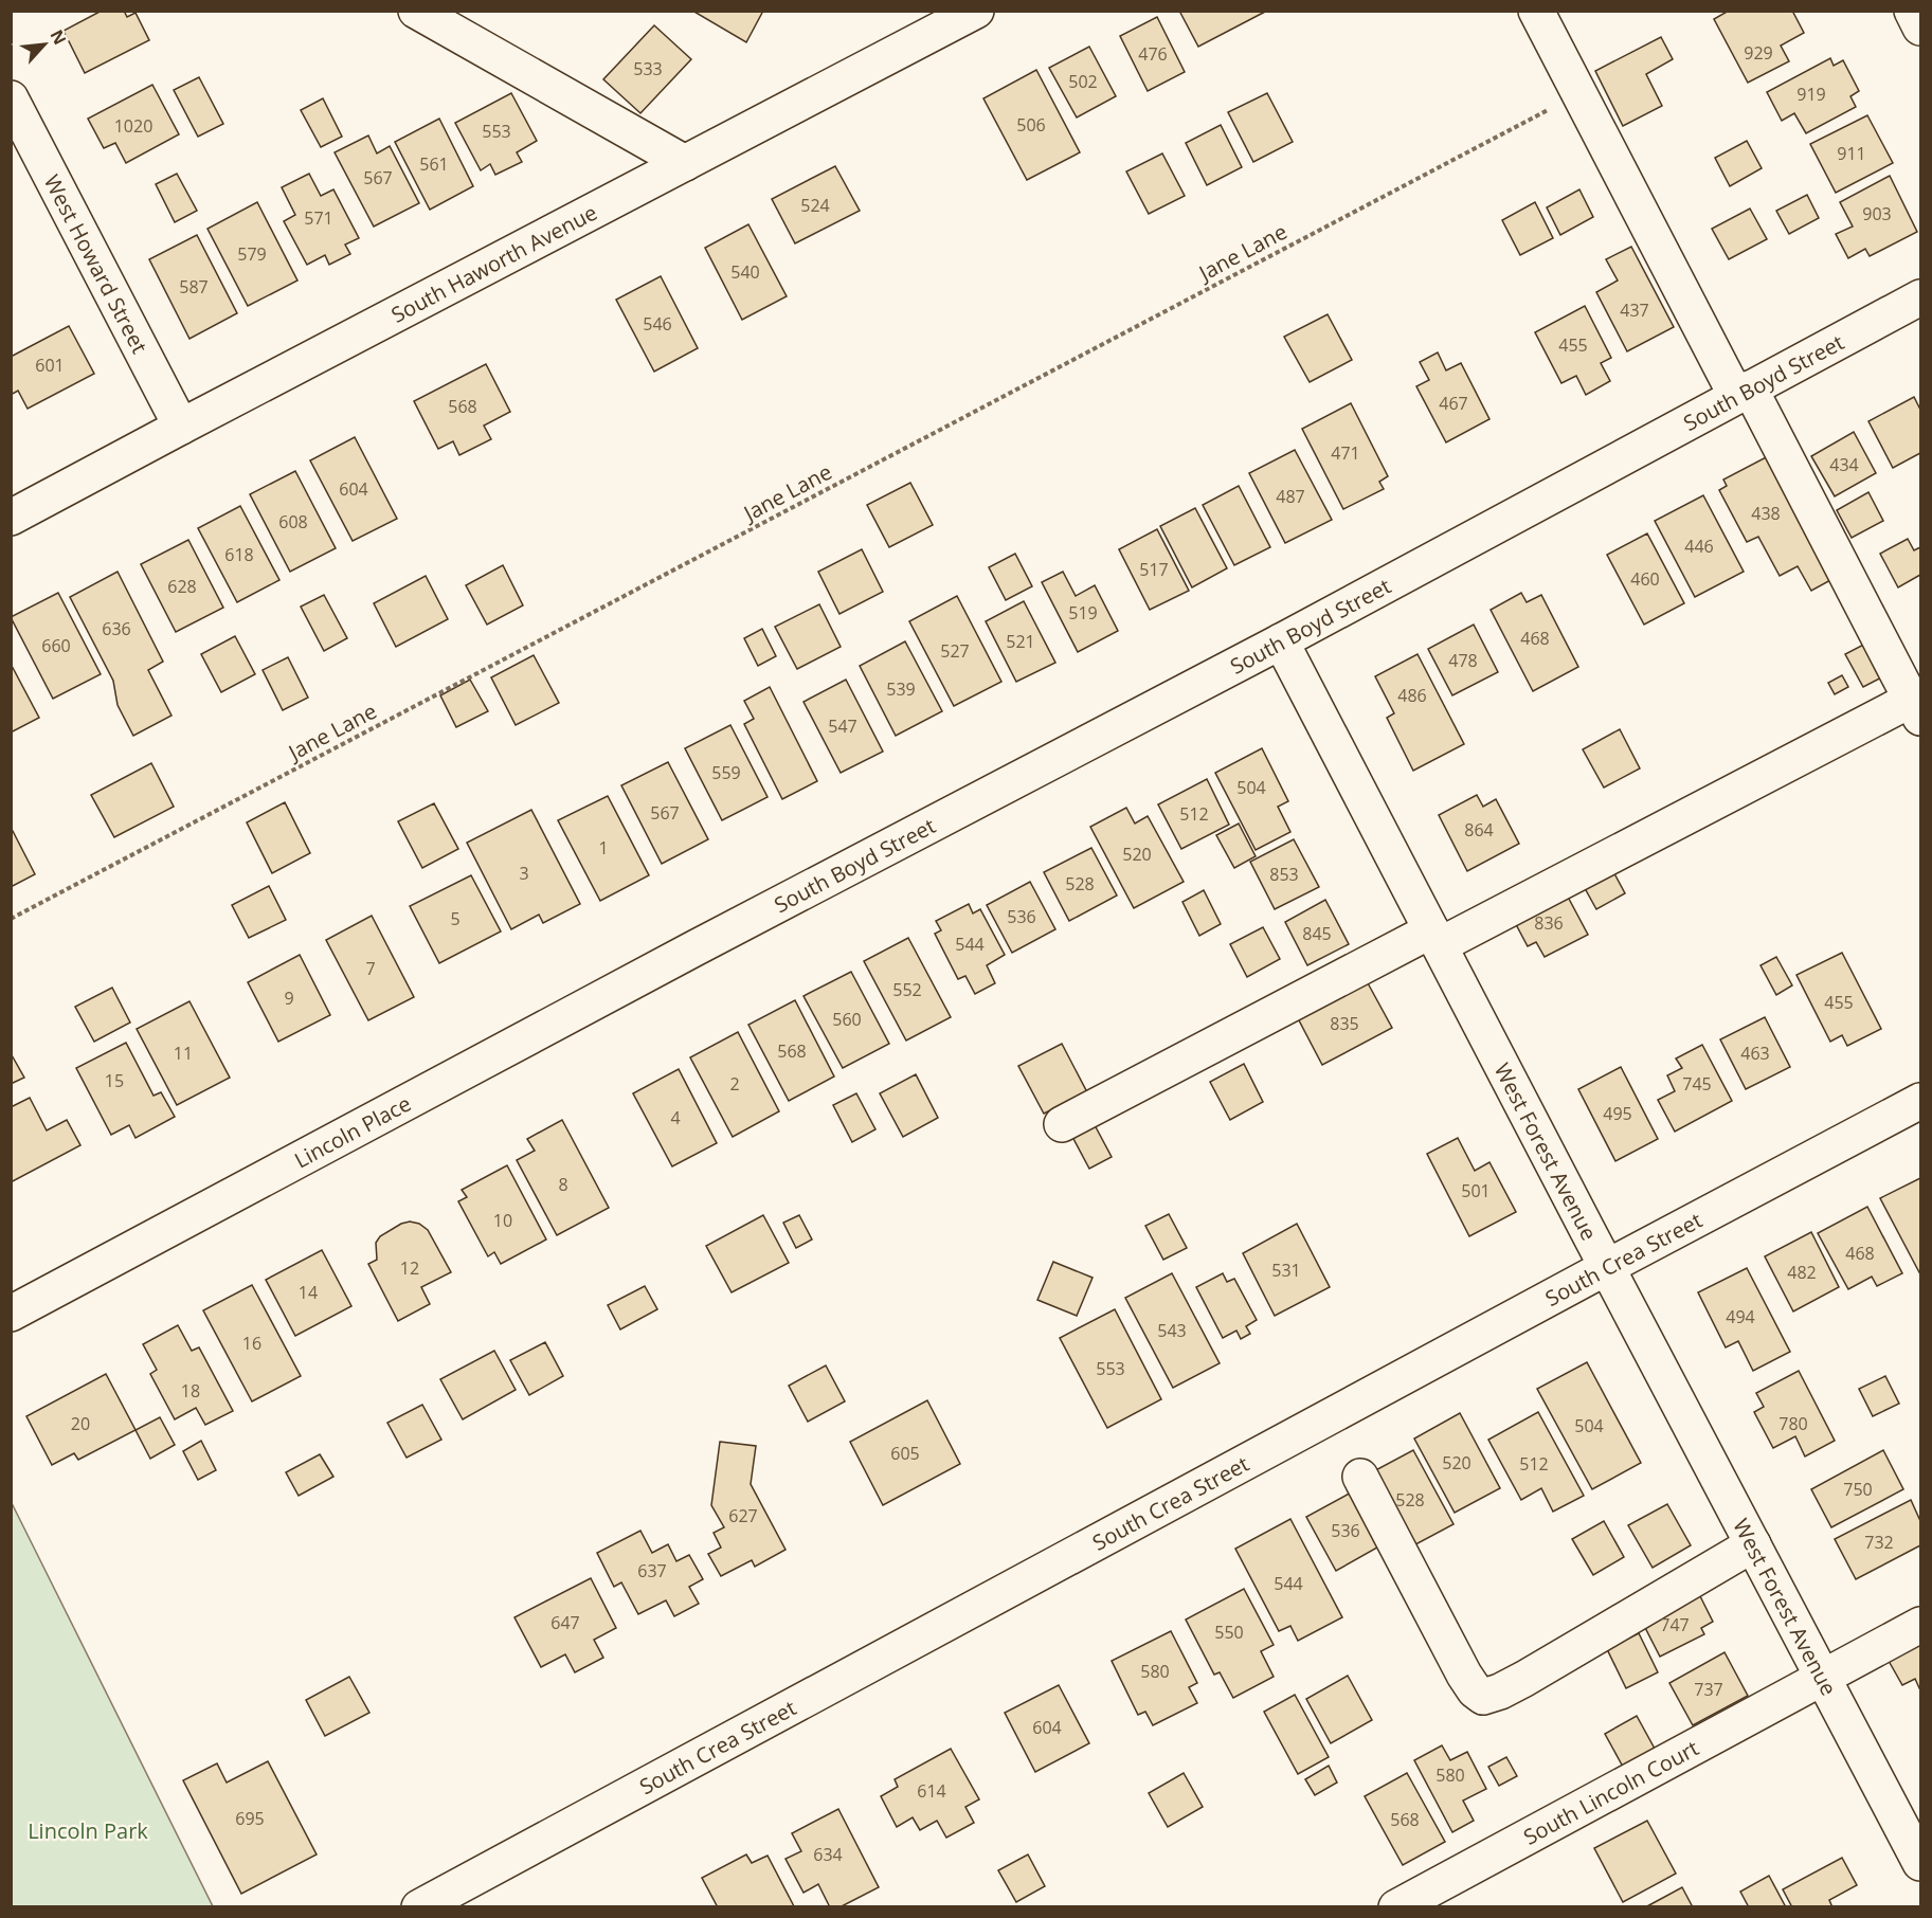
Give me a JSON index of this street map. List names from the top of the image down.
{
  "streets": {
    "street": [
      "West Howard Street",
      "South Haworth Avenue",
      "South Boyd Street",
      "Lincoln Place",
      "West Forest Avenue",
      "South Crea Street",
      "South Lincoln Court"
    ],
    "path": ["Jane Lane"]
  },
  "crossings": [
    ["West Howard Street", "South Haworth Avenue"],
    ["South Boyd Street", "Lincoln Place"],
    ["South Boyd Street", "West Forest Avenue"],
    ["West Forest Avenue", "South Crea Street"],
    ["West Forest Avenue", "South Lincoln Court"]
  ],
  "parks": ["Lincoln Park"],
  "house_numbers": [
    "929",
    "476",
    "533",
    "502",
    "919",
    "506",
    "1020",
    "553",
    "911",
    "561",
    "567",
    "524",
    "903",
    "571",
    "579",
    "540",
    "587",
    "437",
    "546",
    "455",
    "601",
    "467",
    "568",
    "471",
    "434",
    "604",
    "487",
    "438",
    "608",
    "446",
    "618",
    "517",
    "460",
    "628",
    "519",
    "636",
    "468",
    "521",
    "660",
    "527",
    "478",
    "539",
    "486",
    "547",
    "559",
    "504",
    "567",
    "512",
    "864",
    "1",
    "520",
    "3",
    "853",
    "528",
    "536",
    "5",
    "836",
    "845",
    "544",
    "7",
    "552",
    "9",
    "455",
    "560",
    "835",
    "568",
    "11",
    "463",
    "15",
    "2",
    "745",
    "495",
    "4",
    "8",
    "501",
    "10",
    "468",
    "12",
    "531",
    "482",
    "14",
    "494",
    "543",
    "16",
    "553",
    "18",
    "20",
    "780",
    "504",
    "605",
    "520",
    "512",
    "750",
    "528",
    "627",
    "536",
    "732",
    "637",
    "544",
    "647",
    "747",
    "550",
    "580",
    "737",
    "604",
    "580",
    "614",
    "695",
    "568",
    "634"
  ],
  "north": "top right"
}
